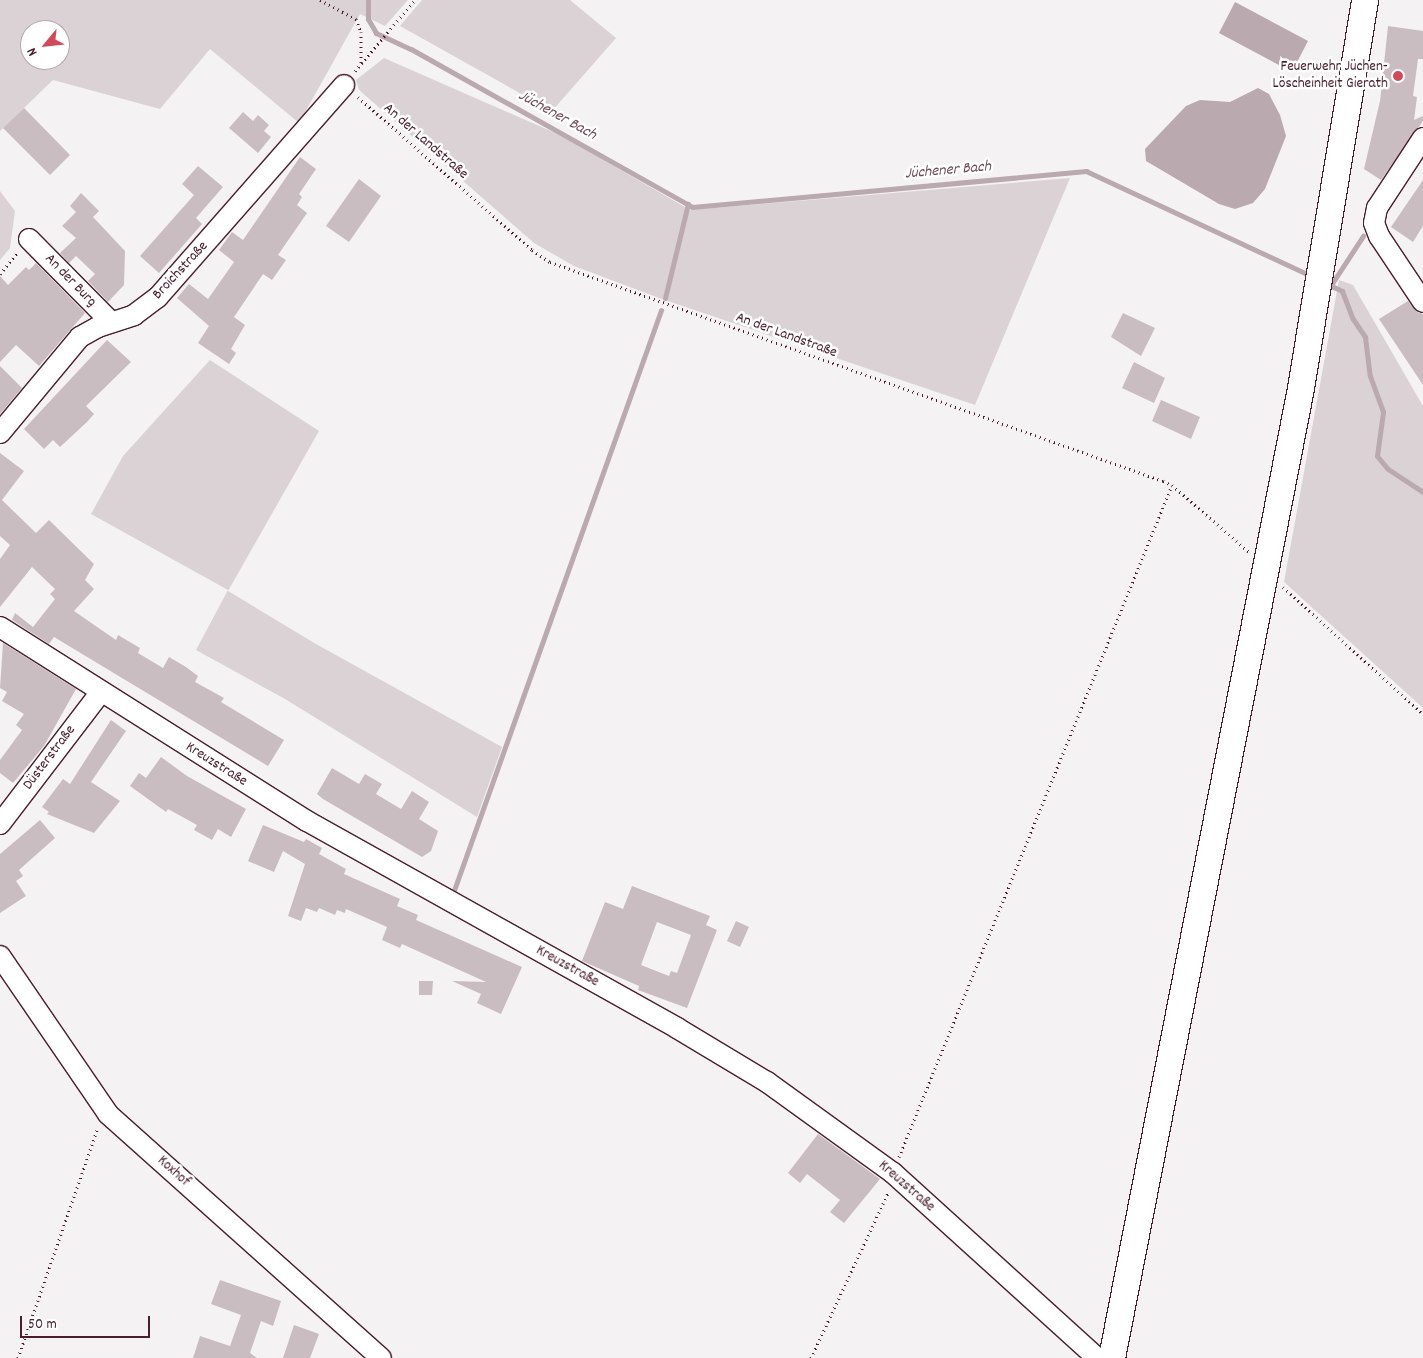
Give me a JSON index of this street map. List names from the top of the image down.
{
  "streets": {
    "street": [
      "Broichstraße",
      "An der Burg",
      "Düsterstraße",
      "Kreuzstraße",
      "Koxhof"
    ],
    "path": ["An der Landstraße"]
  },
  "crossings": [
    ["An der Landstraße", "Broichstraße"],
    ["Broichstraße", "An der Burg"],
    ["Düsterstraße", "Kreuzstraße"]
  ],
  "water": ["Jüchener Bach"],
  "places": ["Feuerwehr Jüchen- Löscheinheit Gierath"],
  "scale_bar": "50 m",
  "north": "bottom left"
}
